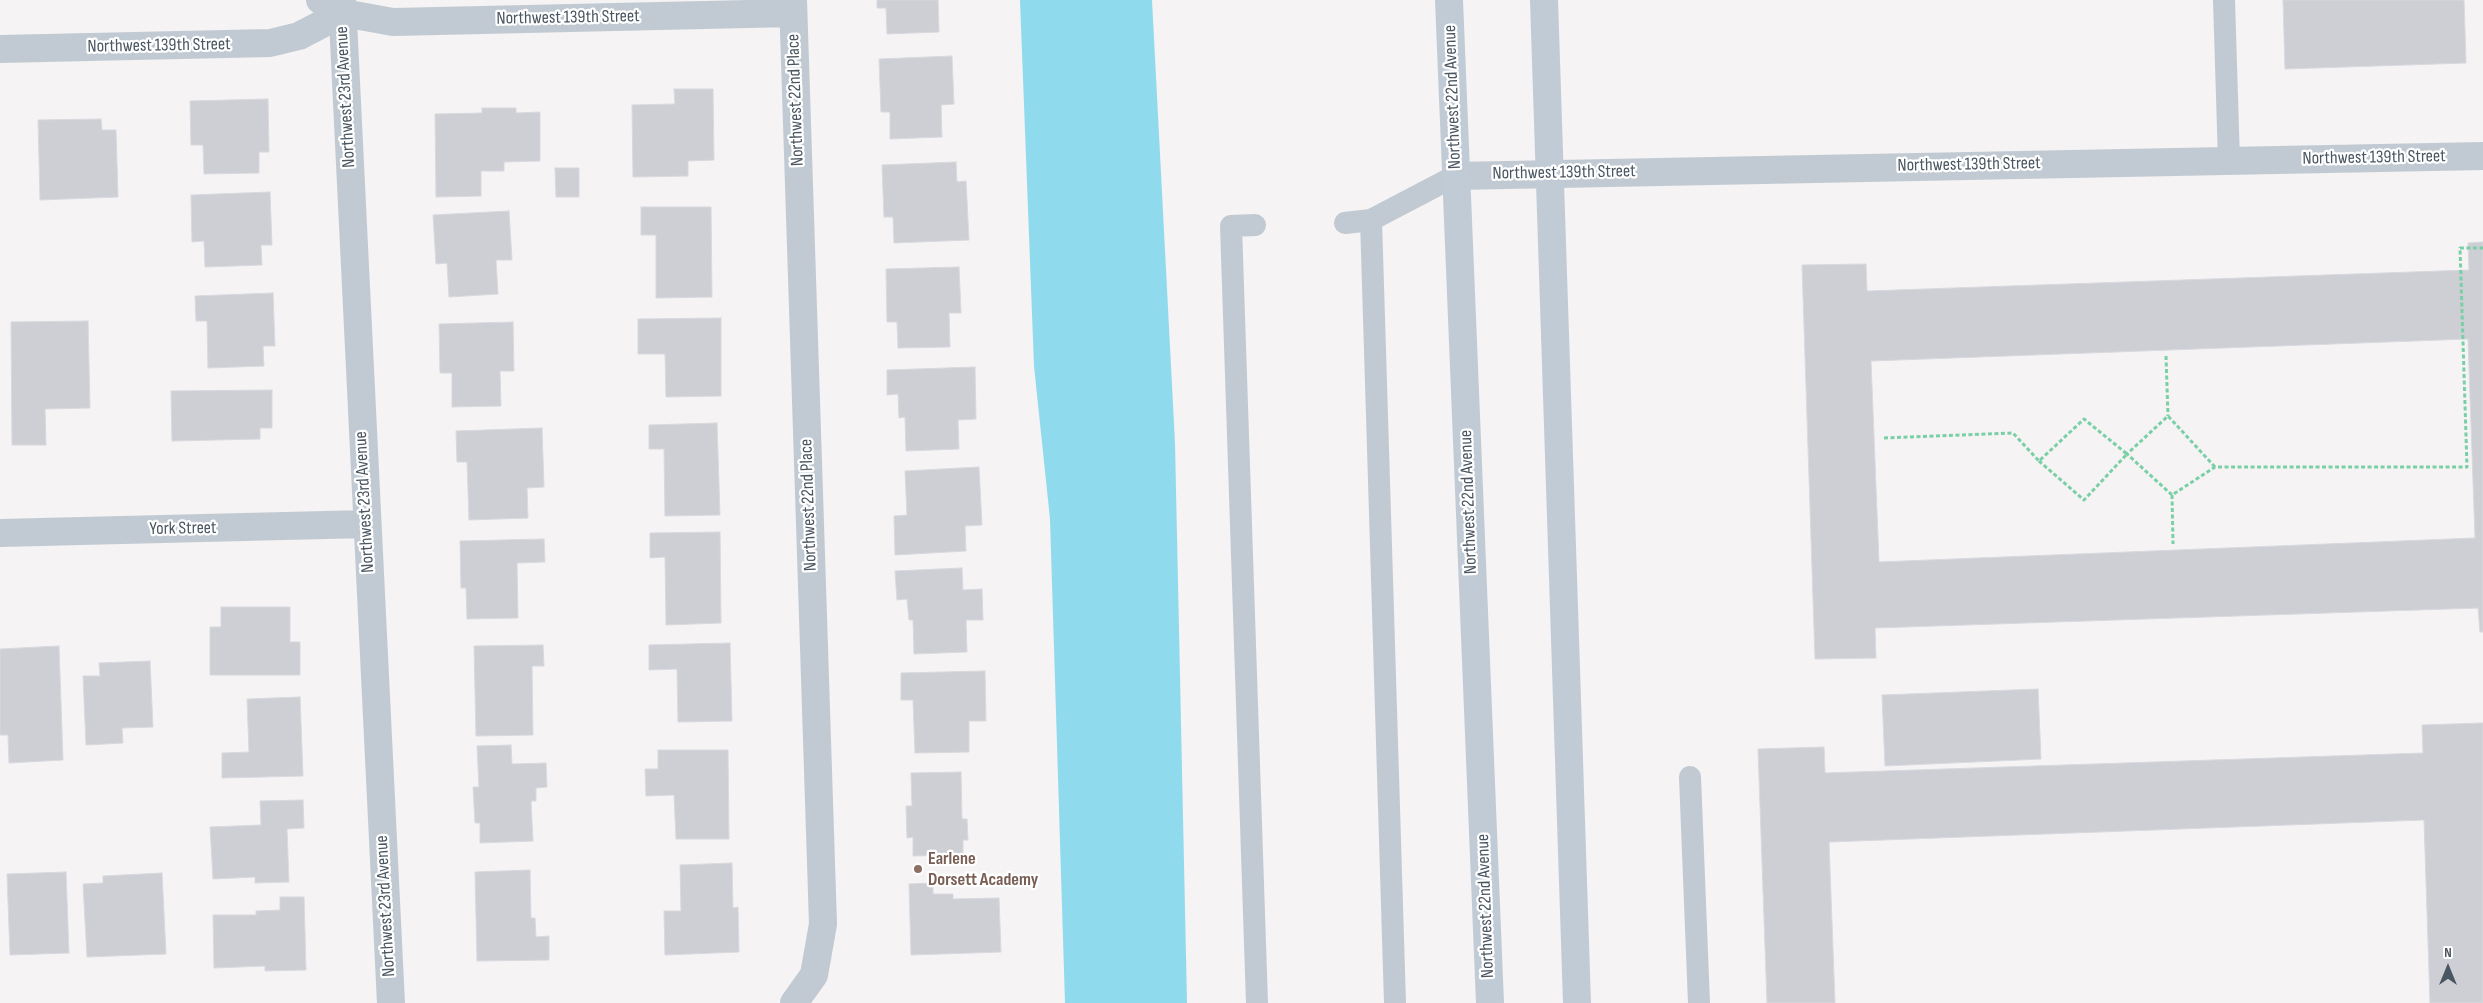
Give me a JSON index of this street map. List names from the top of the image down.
{
  "streets": {
    "main road": ["Northwest 22nd Avenue"],
    "street": [
      "Northwest 139th Street",
      "Northwest 23rd Avenue",
      "Northwest 22nd Place",
      "York Street"
    ]
  },
  "crossings": [
    ["Northwest 139th Street", "Northwest 23rd Avenue"],
    ["Northwest 139th Street", "Northwest 22nd Avenue"],
    ["Northwest 139th Street", "Northwest 22nd Place"],
    ["Northwest 23rd Avenue", "York Street"]
  ],
  "places": ["Earlene Dorsett Academy"],
  "north": "top"
}
